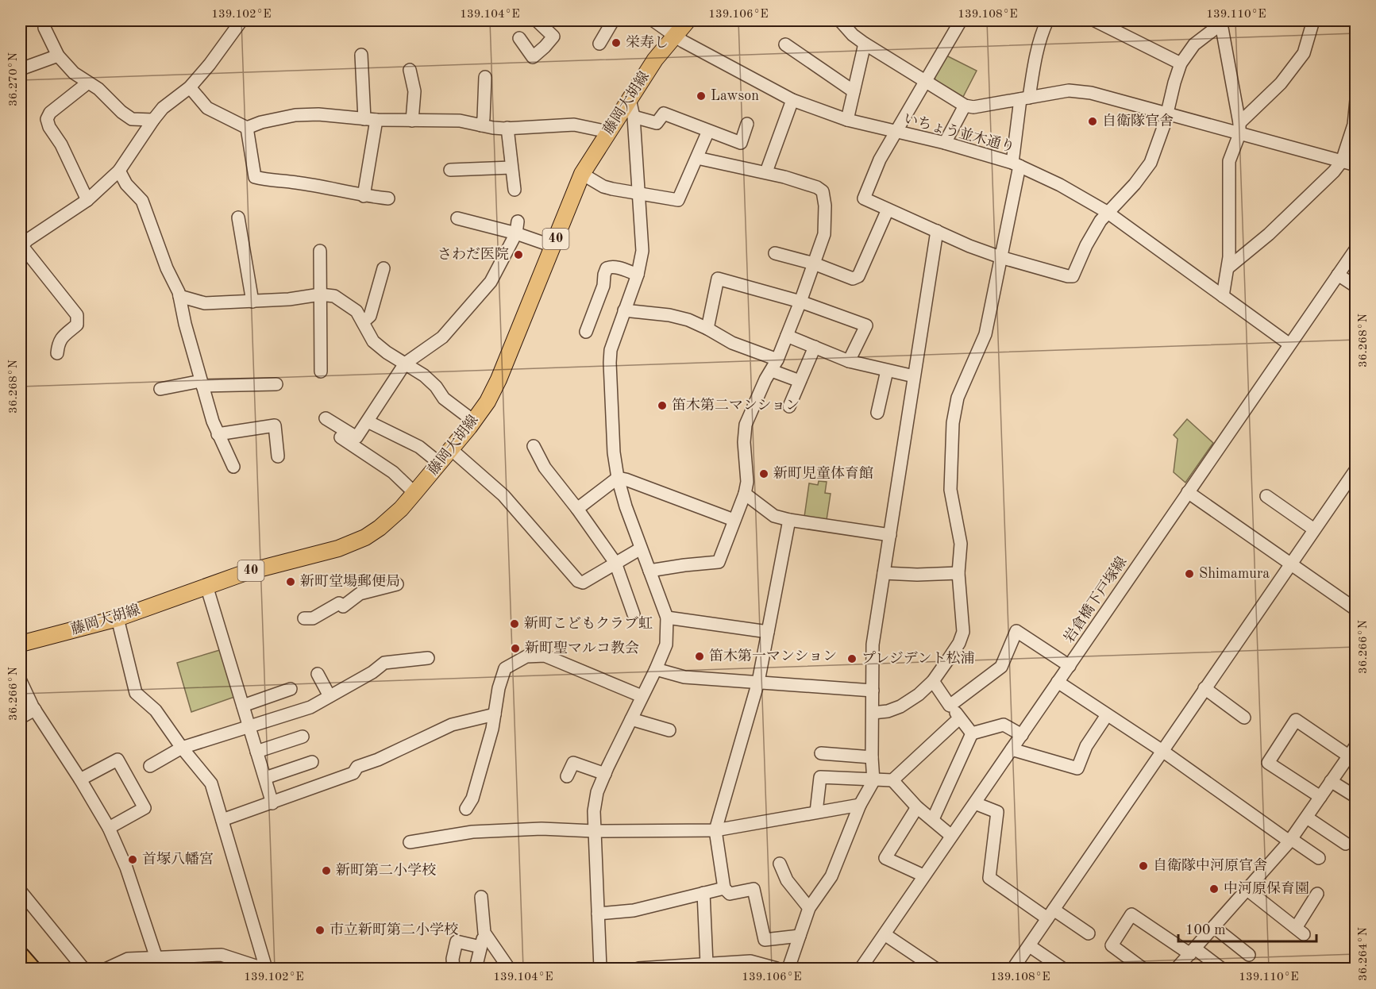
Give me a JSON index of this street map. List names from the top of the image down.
{
  "streets": {
    "main road": ["藤岡大胡線", "40"],
    "street": ["いちょう並木通り", "岩倉橋下戸塚線"]
  },
  "crossings": [
    ["藤岡大胡線", "いちょう並木通り"],
    ["いちょう並木通り", "岩倉橋下戸塚線"]
  ],
  "places": [
    "栄寿し",
    "Lawson",
    "自衛隊官舎",
    "さわだ医院",
    "笛木第二マンション",
    "新町児童体育館",
    "Shimamura",
    "新町堂場郵便局",
    "新町こどもクラブ虹",
    "新町聖マルコ教会",
    "笛木第一マンション",
    "プレジデント松浦",
    "首塚八幡宮",
    "自衛隊中河原官舎",
    "新町第二小学校",
    "中河原保育園",
    "市立新町第二小学校"
  ],
  "scale_bar": "100 m",
  "coordinates": [
    "139.102°E",
    "139.104°E",
    "139.106°E",
    "139.108°E",
    "139.110°E",
    "36.270°N",
    "36.268°N",
    "36.266°N",
    "36.264°N"
  ]
}
